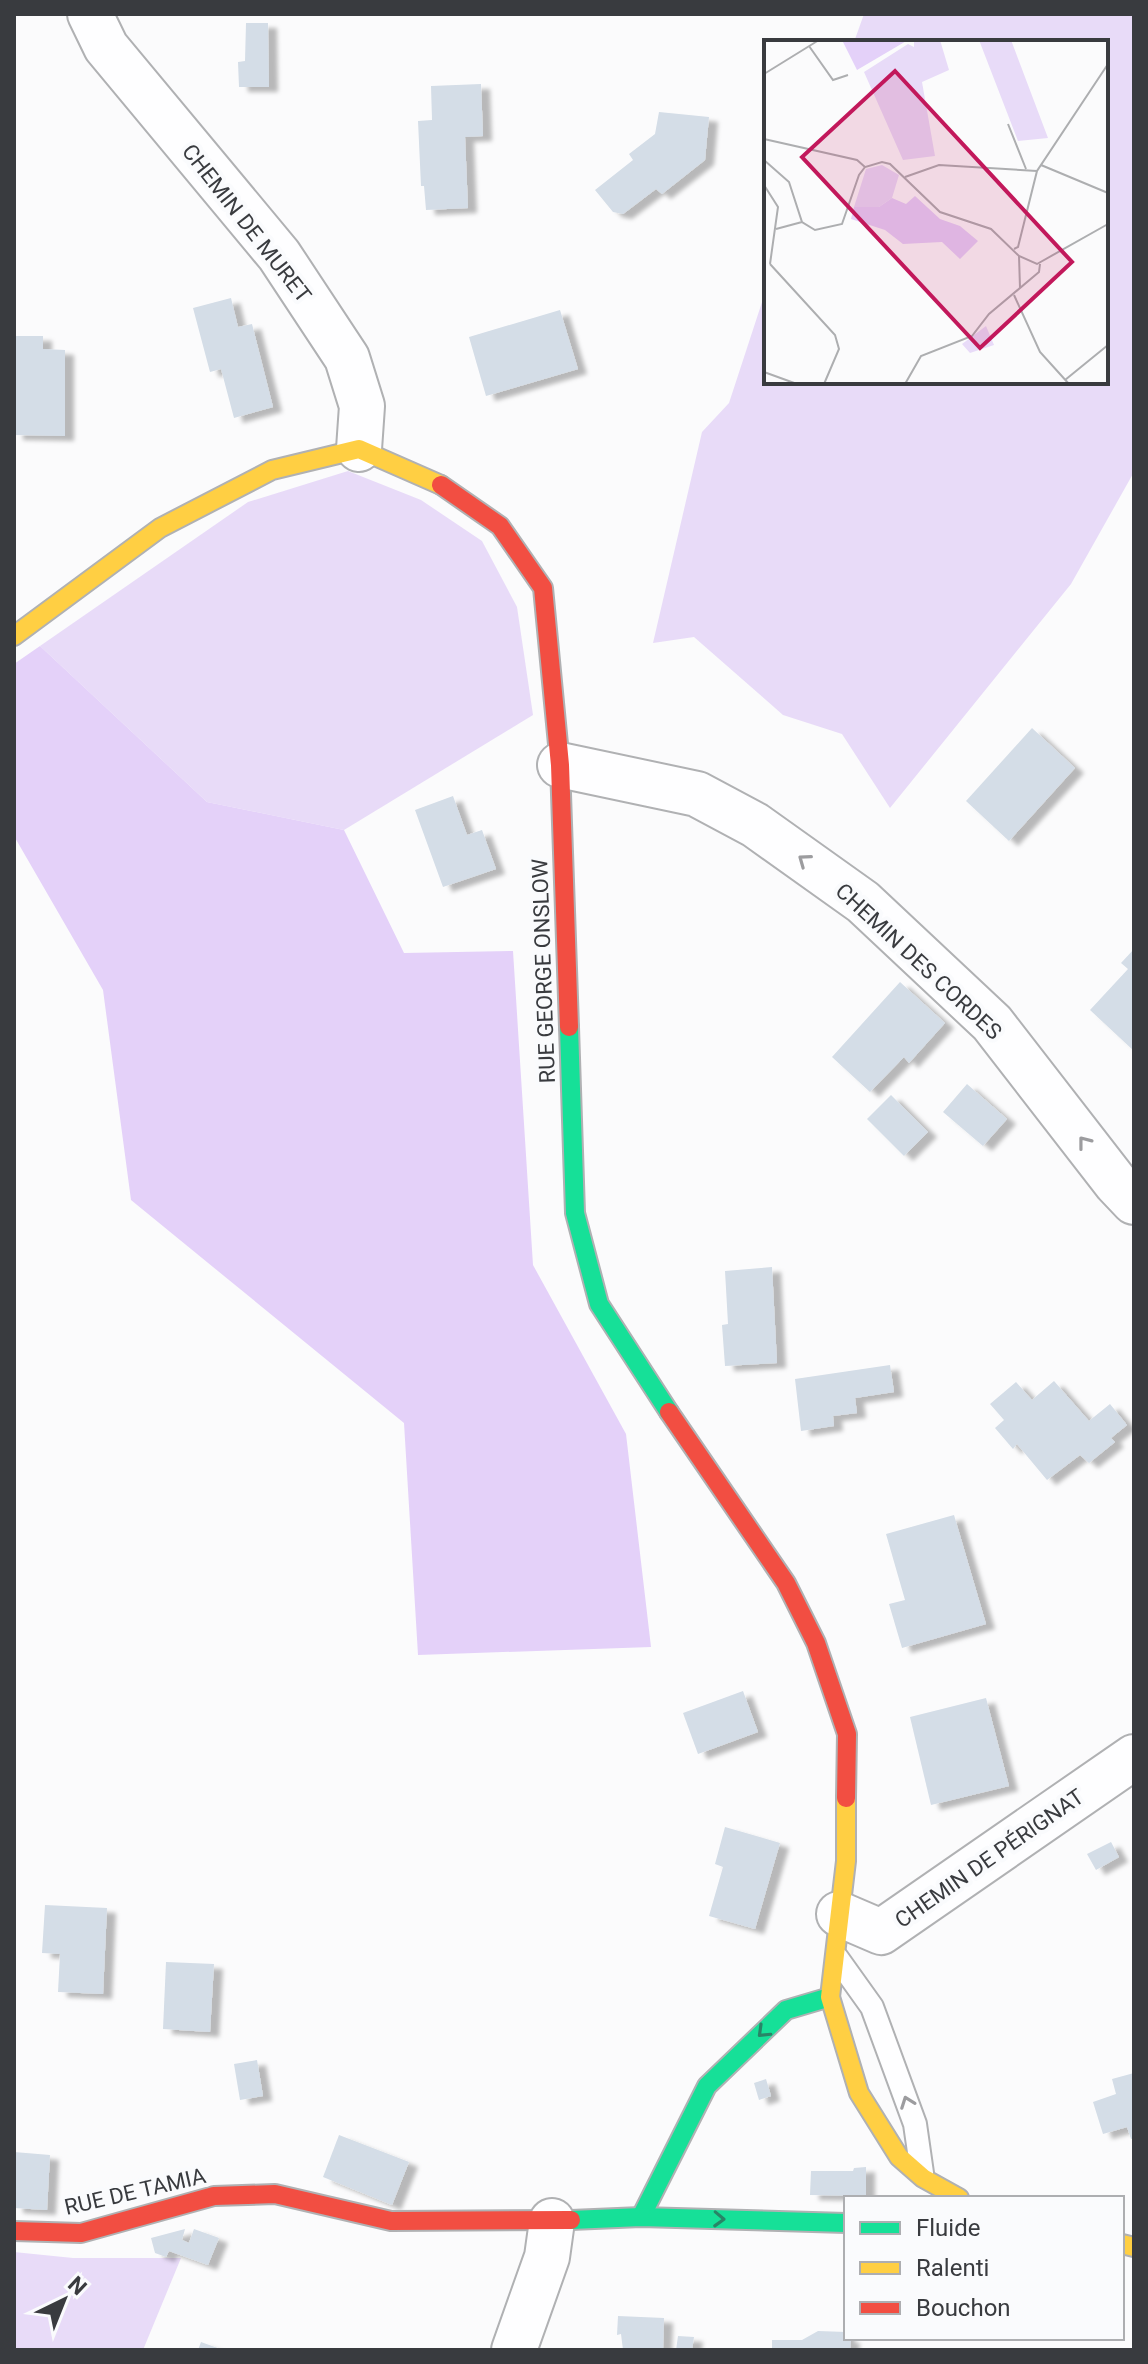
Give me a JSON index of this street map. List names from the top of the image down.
{
  "streets": {
    "street": [
      "CHEMIN DE MURET",
      "CHEMIN DES CORDES",
      "RUE GEORGE ONSLOW",
      "CHEMIN DE PÉRIGNAT",
      "RUE DE TAMIA"
    ]
  },
  "crossings": [
    ["CHEMIN DE MURET", "RUE GEORGE ONSLOW"],
    ["CHEMIN DES CORDES", "RUE GEORGE ONSLOW"],
    ["RUE GEORGE ONSLOW", "CHEMIN DE PÉRIGNAT"]
  ],
  "one_way": ["CHEMIN DES CORDES"],
  "legend": ["Fluide", "Ralenti", "Bouchon"],
  "north": "top right"
}
